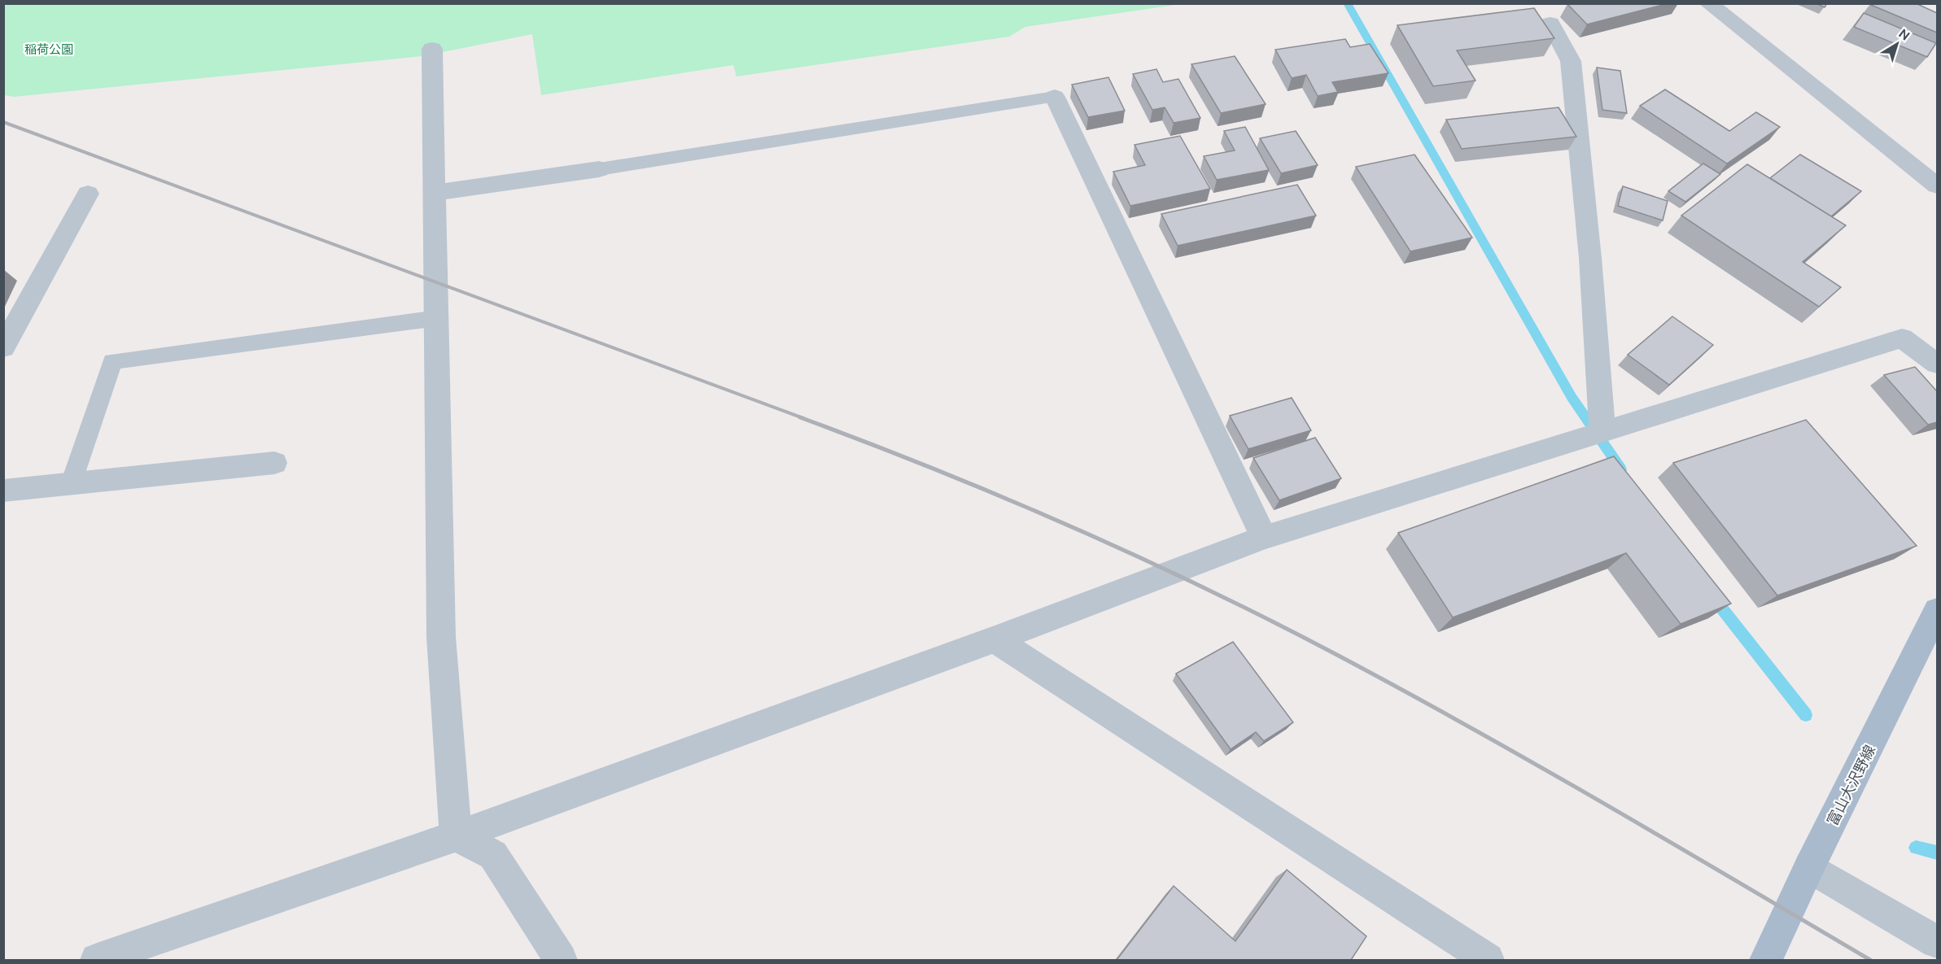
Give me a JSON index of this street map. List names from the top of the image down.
{
  "streets": {
    "main road": ["富山大沢野線"]
  },
  "parks": ["稲荷公園"],
  "north": "top right"
}
